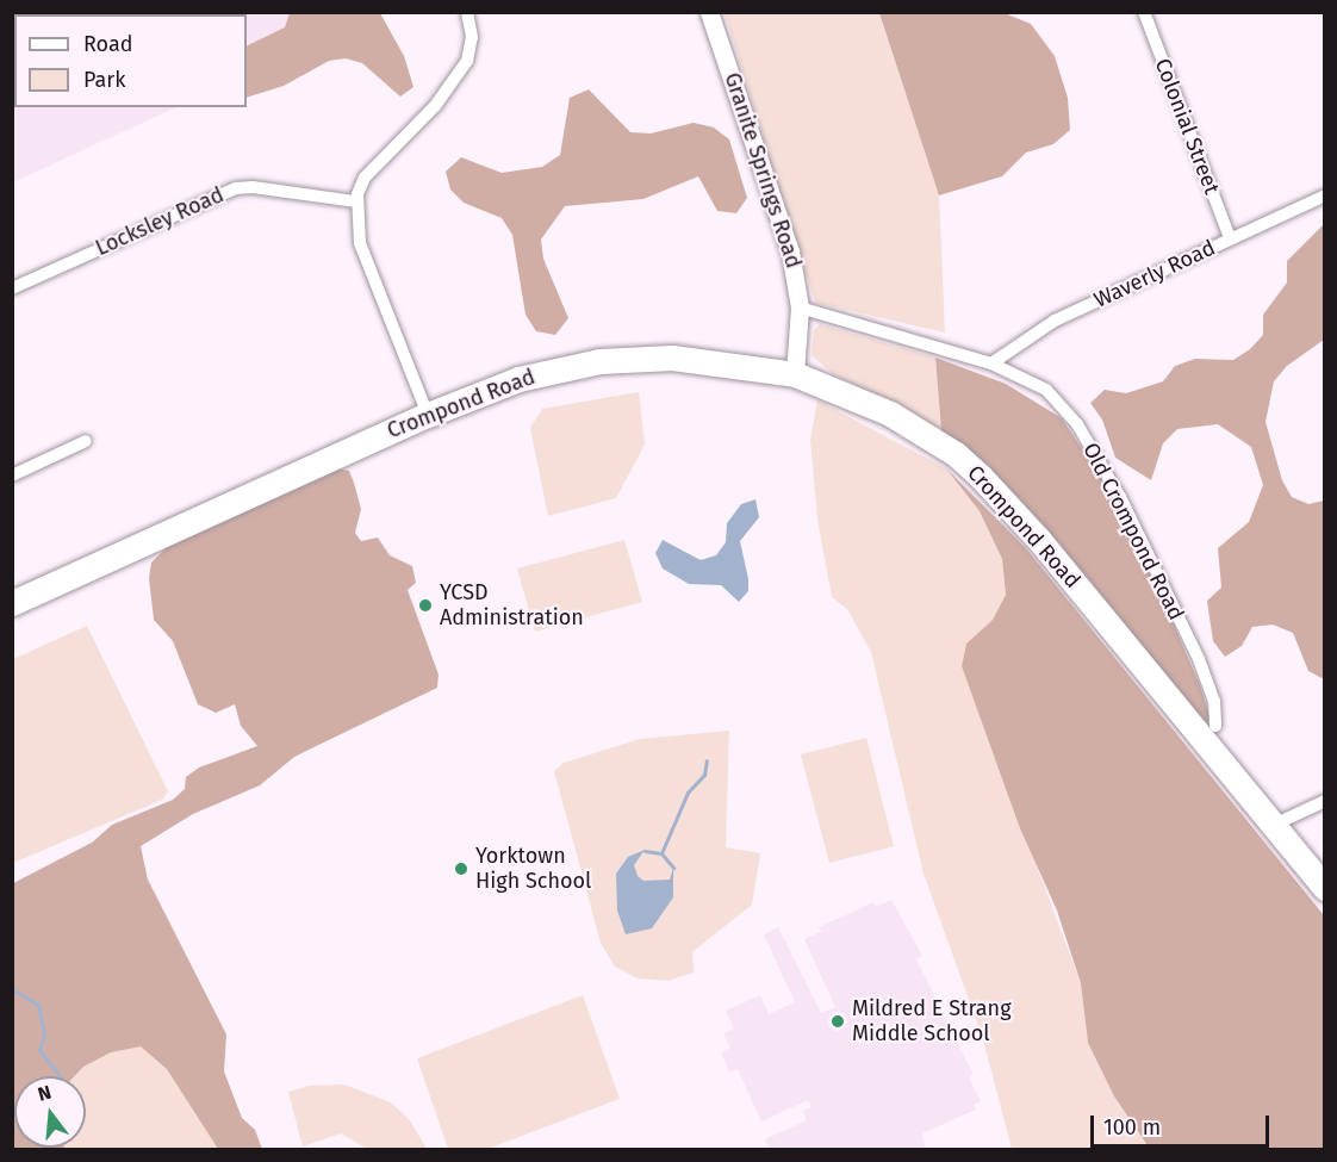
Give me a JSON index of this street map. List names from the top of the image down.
{
  "streets": {
    "highway": ["Crompond Road"],
    "street": [
      "Colonial Street",
      "Granite Springs Road",
      "Locksley Road",
      "Waverly Road",
      "Old Crompond Road"
    ]
  },
  "crossings": [
    ["Colonial Street", "Waverly Road"],
    ["Granite Springs Road", "Crompond Road"],
    ["Granite Springs Road", "Old Crompond Road"],
    ["Waverly Road", "Old Crompond Road"]
  ],
  "places": ["YCSD Administration", "Yorktown High School", "Mildred E Strang Middle School"],
  "legend": ["Road", "Park"],
  "scale_bar": "100 m",
  "north": "top"
}
